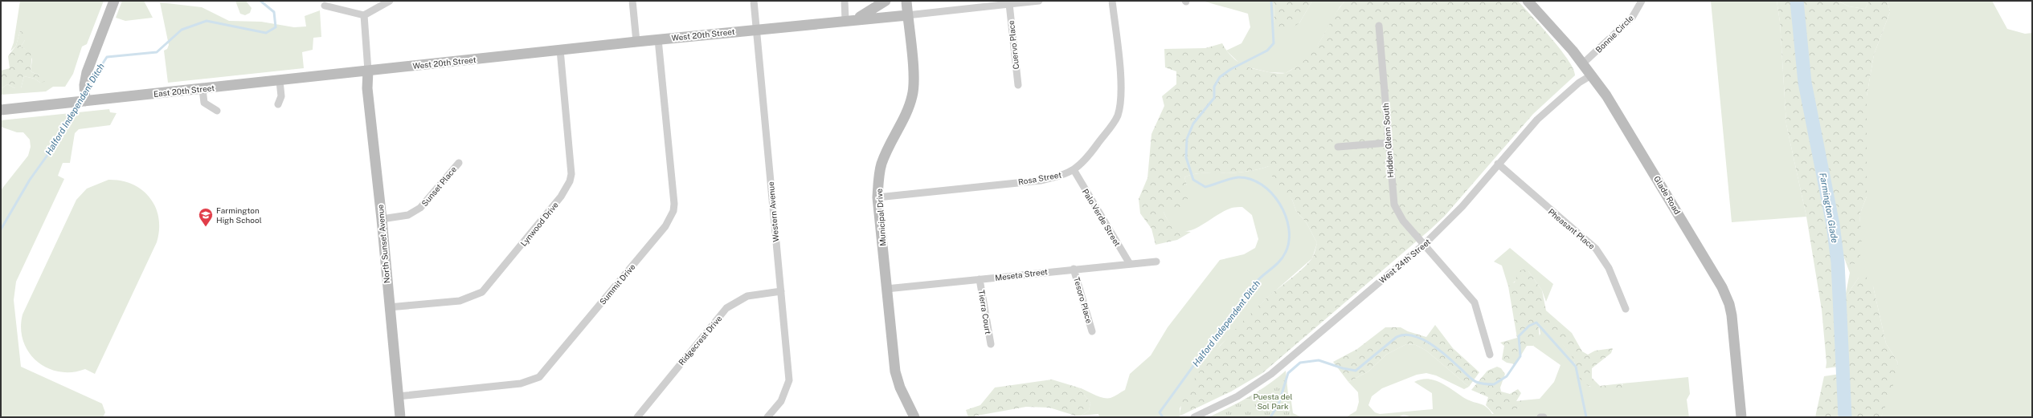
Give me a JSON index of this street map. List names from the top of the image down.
{
  "streets": {
    "street": [
      "Bonnie Circle",
      "West 20th Street",
      "Cuervo Place",
      "East 20th Street",
      "Hidden Glenn South",
      "Rosa Street",
      "Sunset Place",
      "Glade Road",
      "Western Avenue",
      "Municipal Drive",
      "Palo Verde Street",
      "Lynwood Drive",
      "Pheasant Place",
      "North Sunset Avenue",
      "West 24th Street",
      "Meseta Street",
      "Summit Drive",
      "Tesoro Place",
      "Tierra Court",
      "Ridgecrest Drive"
    ]
  },
  "crossings": [
    ["Bonnie Circle", "Glade Road"],
    ["West 20th Street", "Cuervo Place"],
    ["West 20th Street", "East 20th Street"],
    ["West 20th Street", "Western Avenue"],
    ["West 20th Street", "Municipal Drive"],
    ["West 20th Street", "Lynwood Drive"],
    ["West 20th Street", "North Sunset Avenue"],
    ["West 20th Street", "Summit Drive"],
    ["East 20th Street", "North Sunset Avenue"],
    ["Hidden Glenn South", "West 24th Street"],
    ["Rosa Street", "Municipal Drive"],
    ["Rosa Street", "Palo Verde Street"],
    ["Sunset Place", "North Sunset Avenue"],
    ["Glade Road", "West 24th Street"],
    ["Western Avenue", "Ridgecrest Drive"],
    ["Municipal Drive", "Meseta Street"],
    ["Palo Verde Street", "Meseta Street"],
    ["Lynwood Drive", "North Sunset Avenue"],
    ["Pheasant Place", "West 24th Street"],
    ["North Sunset Avenue", "Summit Drive"],
    ["Meseta Street", "Tesoro Place"],
    ["Meseta Street", "Tierra Court"]
  ],
  "water": ["Halford Independent Ditch", "Farmington Glade"],
  "parks": ["Puesta del Sol Park"],
  "places": {
    "school or university": ["Farmington High School"]
  }
}
